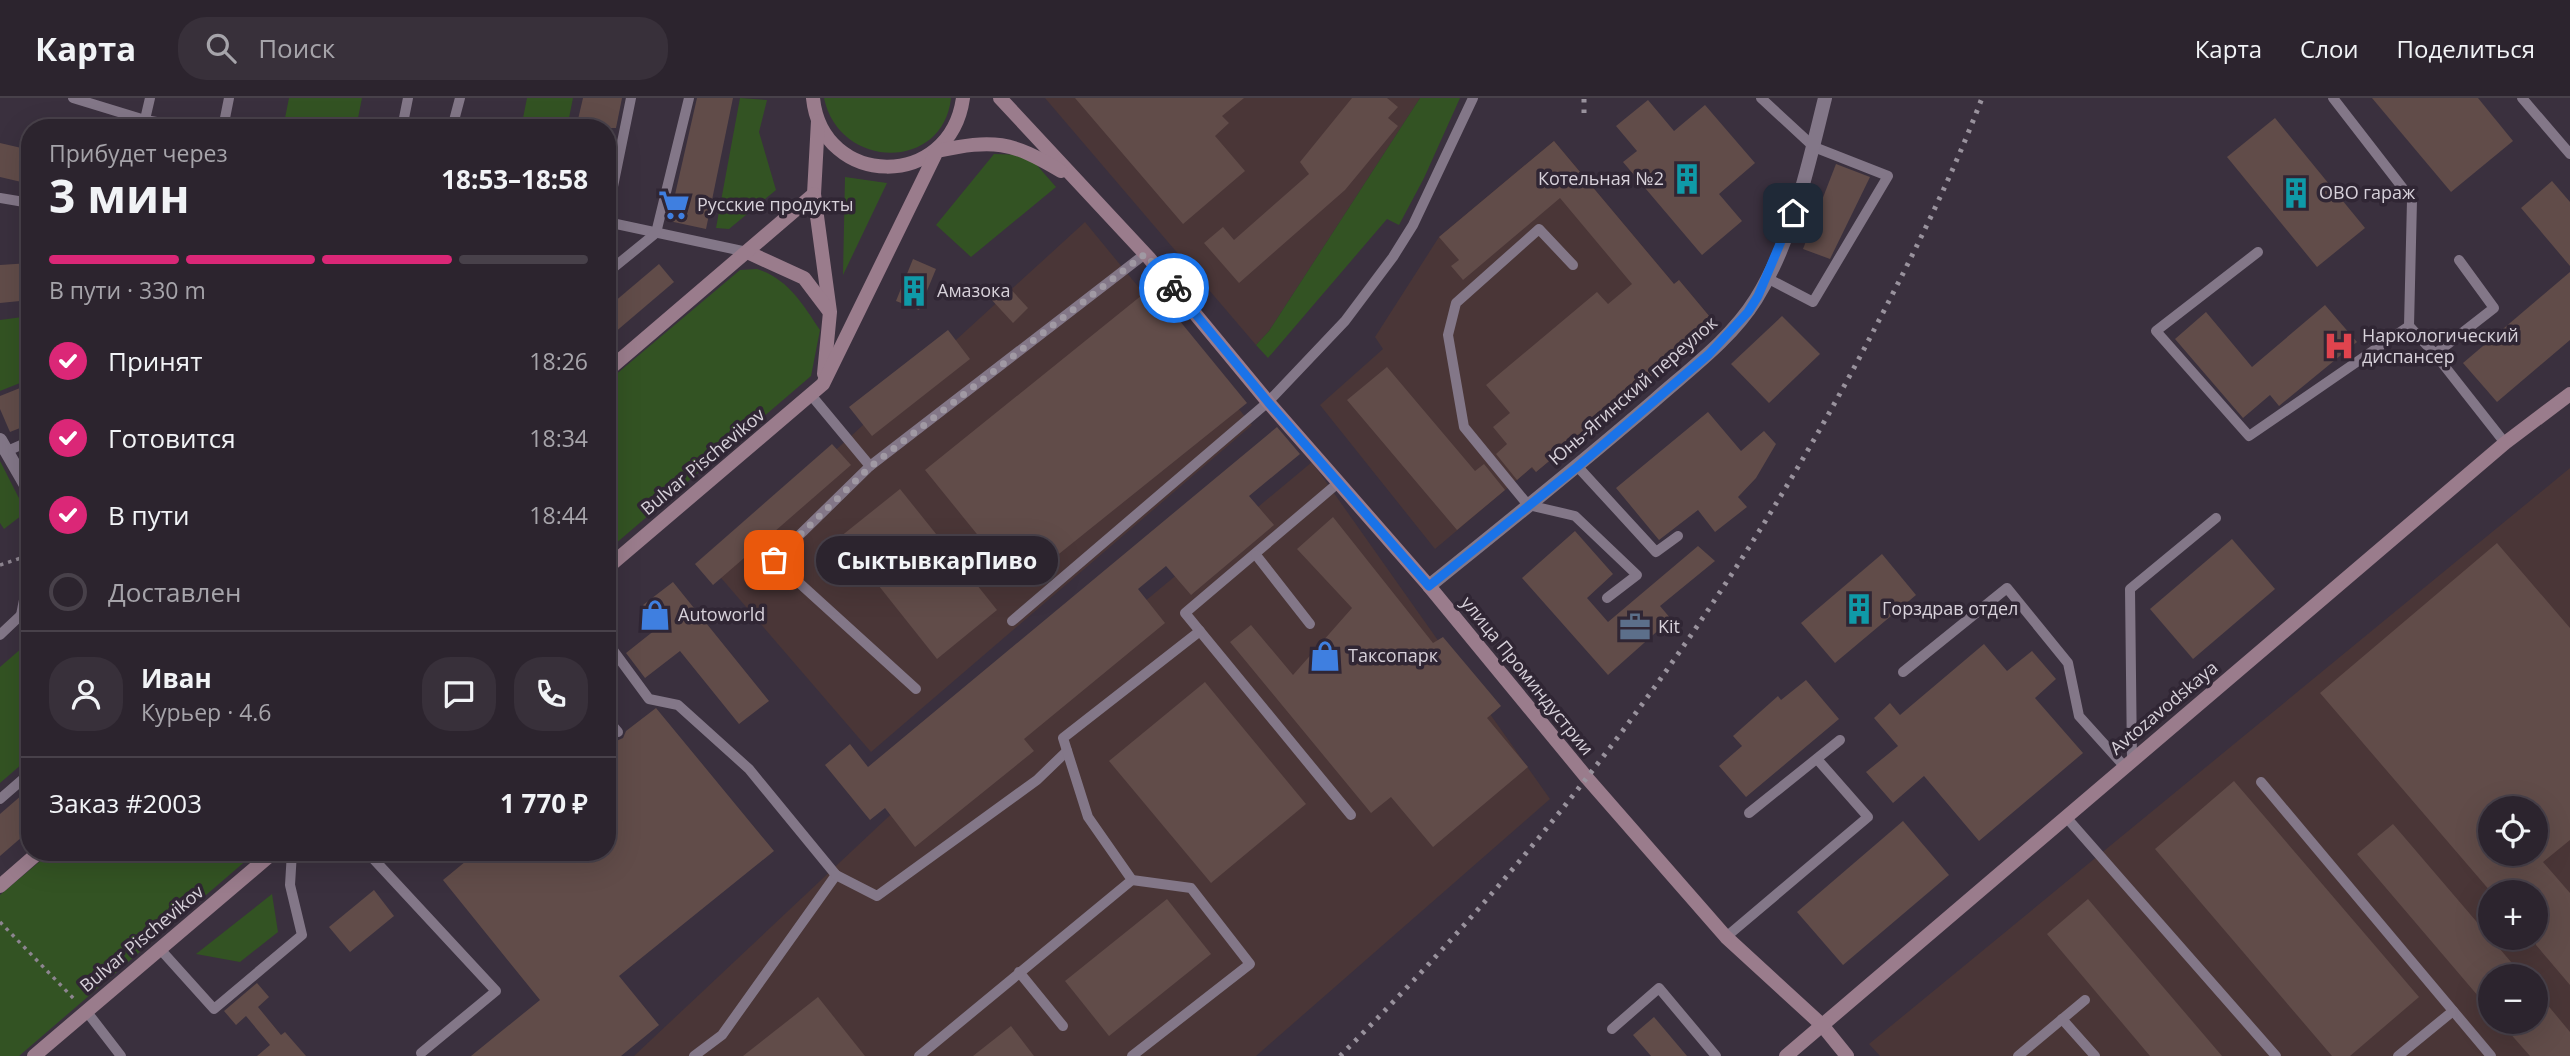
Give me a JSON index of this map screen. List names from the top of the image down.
{
  "streets": {
    "main road": ["Bulvar Pischevikov", "улица Проминдустрии", "Avtozavodskaya"],
    "street": ["Юнь-Ягинский переулок"]
  },
  "crossings": [
    ["Юнь-Ягинский переулок", "улица Проминдустрии"],
    ["улица Проминдустрии", "Avtozavodskaya"]
  ],
  "places": {
    "building": [
      "Котельная №2",
      "ОВО гараж",
      "Амазока",
      "Горздрав отдел"
    ],
    "supermarket": ["Русские продукты"],
    "hospital": ["Наркологический диспансер"],
    "other": ["СыктывкарПиво"],
    "shop": ["Autoworld", "Таксопарк"],
    "office": ["Kit"]
  },
  "page": {
    "header": "Карта",
    "search": "Поиск",
    "nav": ["Карта", "Слои", "Поделиться"],
    "heading": ["3 мин", "Прибудет через", "18:53–18:58"],
    "panel": [
      "Иван",
      "Курьер · 4.6",
      "Заказ #2003",
      "1 770 ₽"
    ],
    "bar": "В пути · 330 m",
    "list": [
      ["Принят", "18:26"],
      ["Готовится", "18:34"],
      ["В пути", "18:44"],
      "Доставлен"
    ],
    "bubble": "СыктывкарПиво",
    "map_buttons": ["+", "−"]
  }
}
